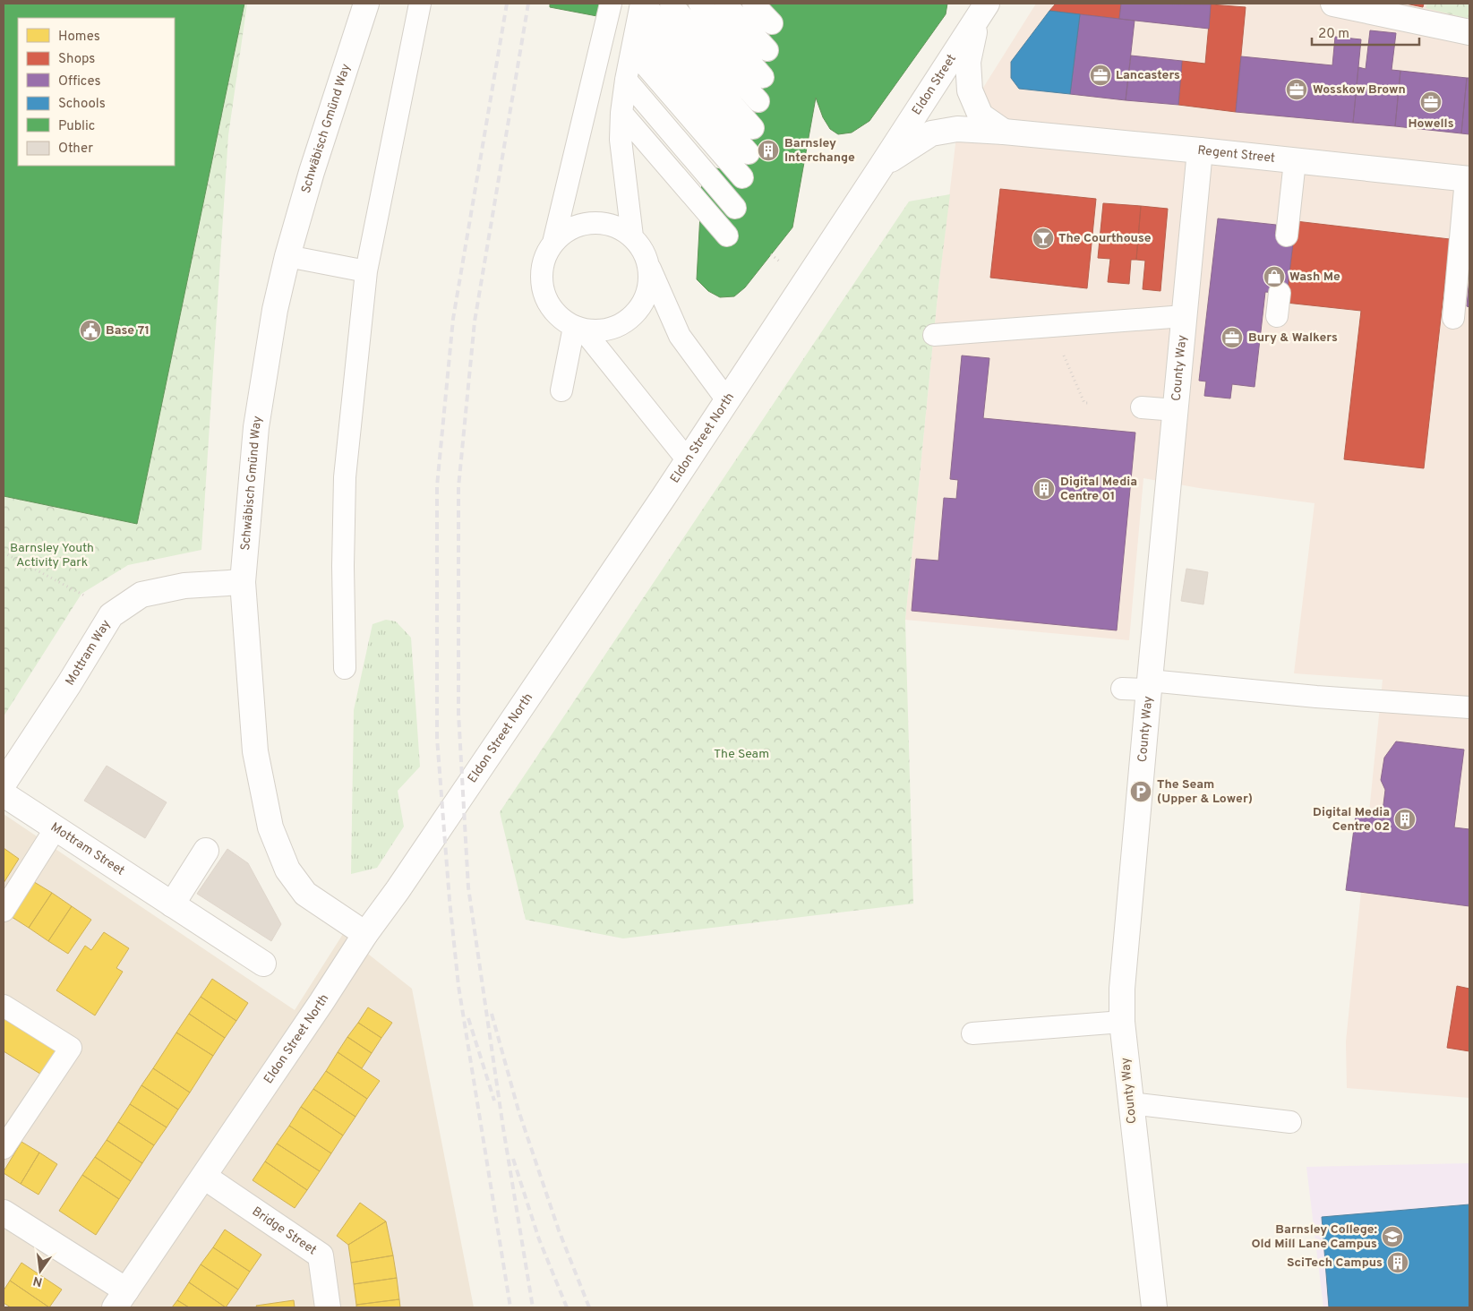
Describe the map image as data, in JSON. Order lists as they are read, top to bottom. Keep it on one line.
{"streets":{"street":["Eldon Street","Schwäbisch Gmünd Way","Regent Street","County Way","Eldon Street North","Mottram Way","Mottram Street","Bridge Street"]},"crossings":[["Eldon Street","Regent Street"],["Eldon Street","Eldon Street North"],["Schwäbisch Gmünd Way","Eldon Street North"],["Schwäbisch Gmünd Way","Mottram Way"],["Regent Street","County Way"],["Regent Street","Eldon Street North"],["Eldon Street North","Bridge Street"]],"parks":["Barnsley Youth Activity Park","The Seam"],"places":{"office":["Lancasters","Wosskow Brown","Howells","Bury & Walkers"],"building":["Barnsley Interchange","Digital Media Centre 01","Digital Media Centre 02","SciTech Campus"],"bar":["The Courthouse"],"shop":["Wash Me"],"public building":["Base 71"],"parking":["The Seam (Upper & Lower)"],"school or university":["Barnsley College: Old Mill Lane Campus"]},"legend":["Homes","Shops","Offices","Schools","Public","Other"],"scale_bar":"20 m","north":"bottom"}
